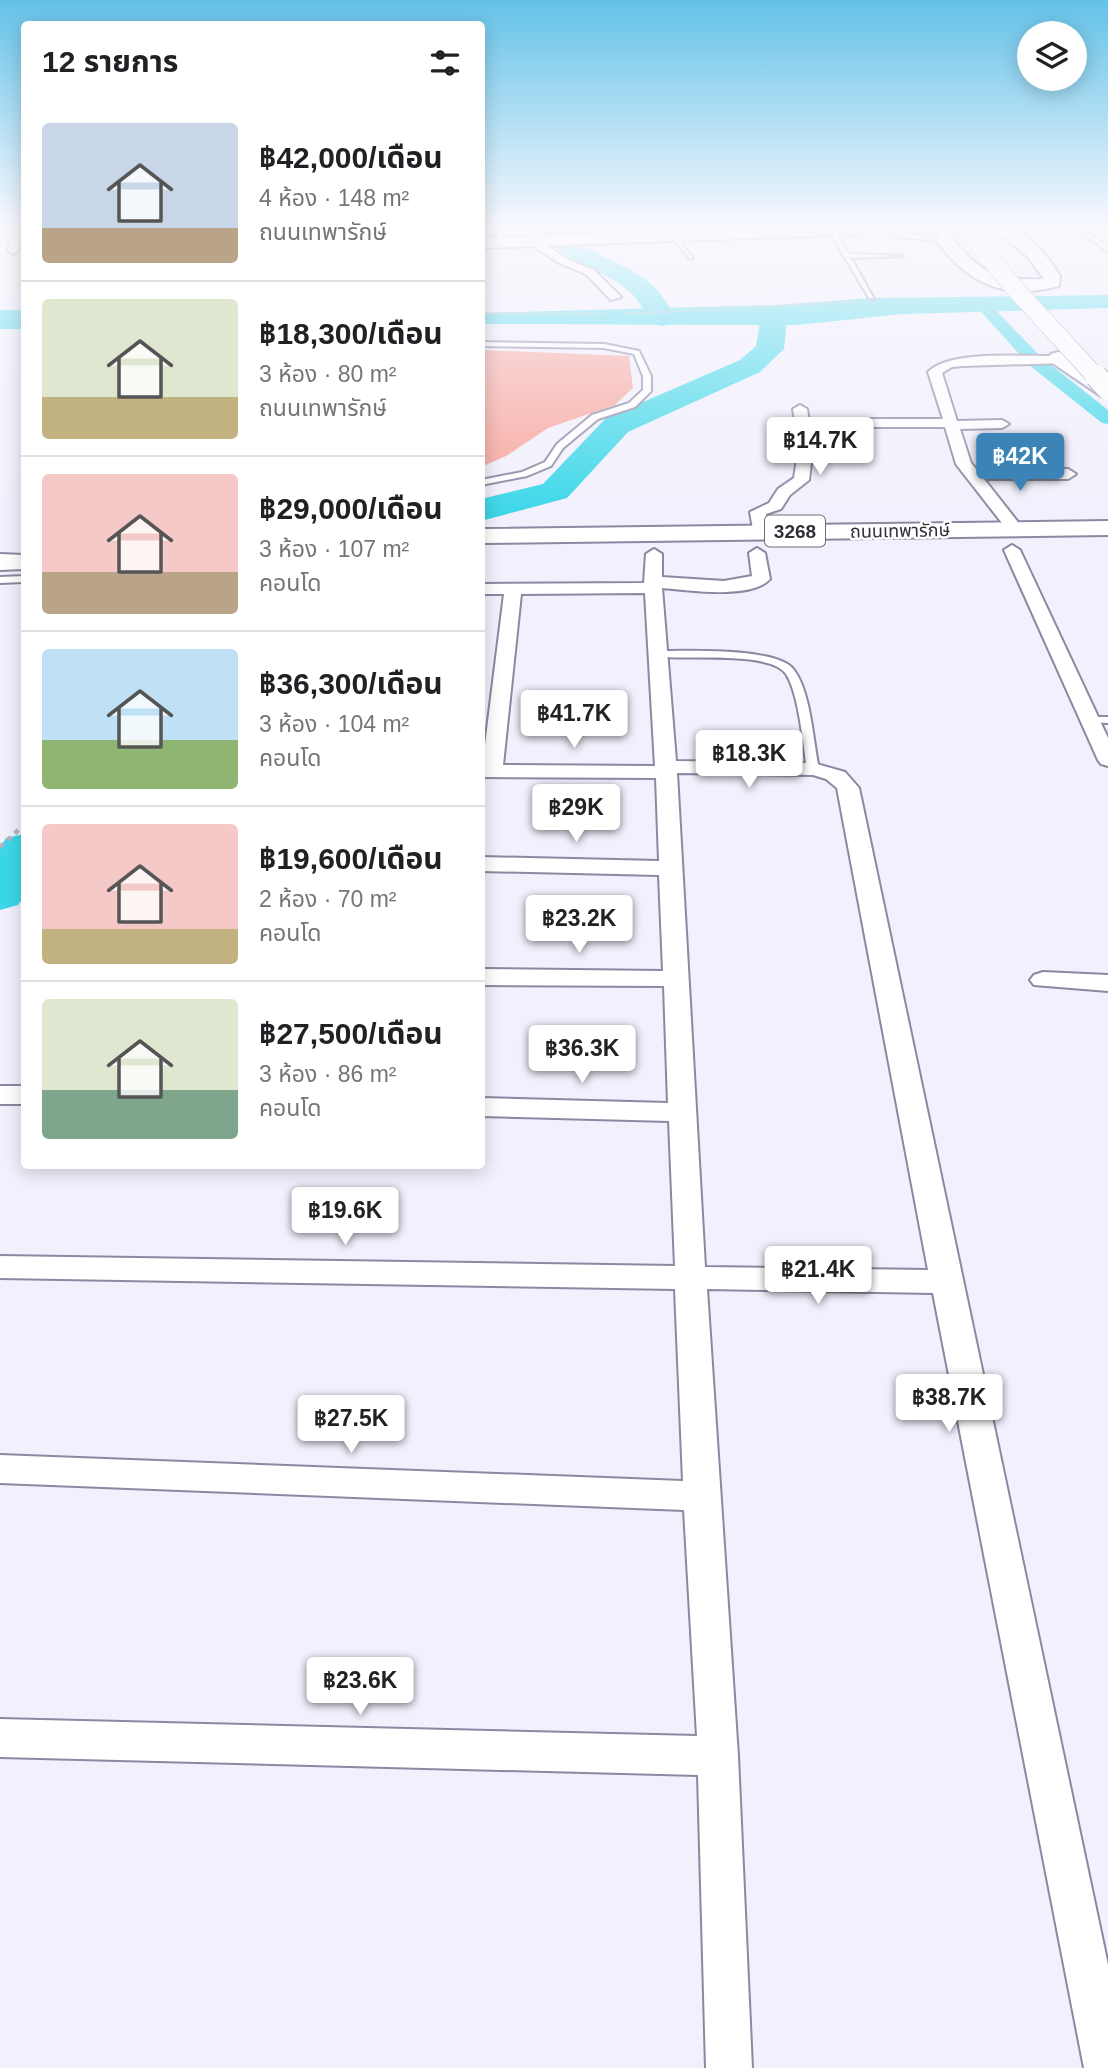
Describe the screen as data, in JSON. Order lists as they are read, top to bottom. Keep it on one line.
{"streets":{"main road":["3268","ถนนเทพารักษ์"]},"page":{"heading":"12 รายการ","list":[{"name":"฿42,000/เดือน","note":"4 ห้อง · 148 m² · ถนนเทพารักษ์"},{"name":"฿18,300/เดือน","note":"3 ห้อง · 80 m² · ถนนเทพารักษ์"},{"name":"฿29,000/เดือน","note":"3 ห้อง · 107 m² · คอนโด"},{"name":"฿36,300/เดือน","note":"3 ห้อง · 104 m² · คอนโด"},{"name":"฿19,600/เดือน","note":"2 ห้อง · 70 m² · คอนโด"},{"name":"฿27,500/เดือน","note":"3 ห้อง · 86 m² · คอนโด"}],"price":["฿14.7K","฿42K","฿41.7K","฿18.3K","฿29K","฿23.2K","฿36.3K","฿19.6K","฿21.4K","฿38.7K","฿27.5K","฿23.6K"]}}
